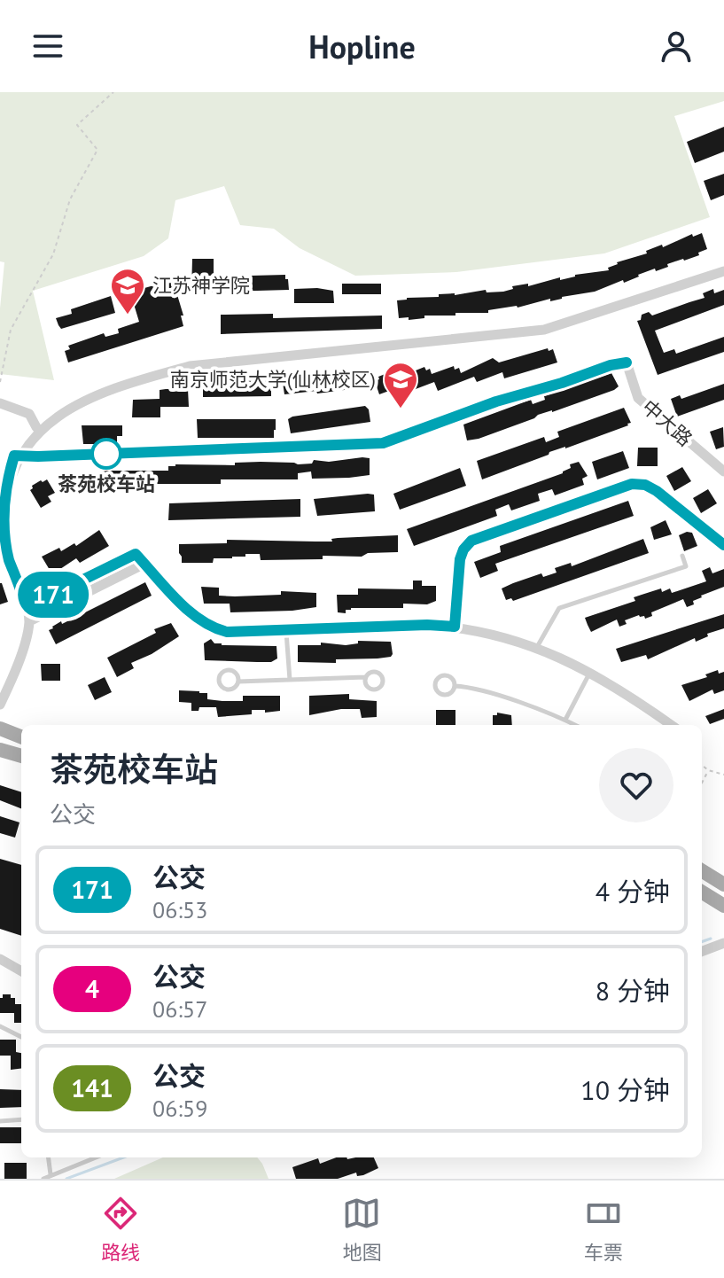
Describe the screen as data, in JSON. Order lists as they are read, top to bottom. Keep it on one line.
{"streets":{"street":["中大路"]},"places":{"school or university":["江苏神学院","南京师范大学(仙林校区)"],"other":["茶苑校车站"]},"lines":["bus line 171"],"page":{"header":"Hopline","on_map":"171","heading":["茶苑校车站","公交"],"list":[{"mark":"171","name":"公交","note":"06:53","value":"4 分钟"},{"mark":"4","name":"公交","note":"06:57","value":"8 分钟"},{"mark":"141","name":"公交","note":"06:59","value":"10 分钟"}],"tabs":["路线","地图","车票"]}}
